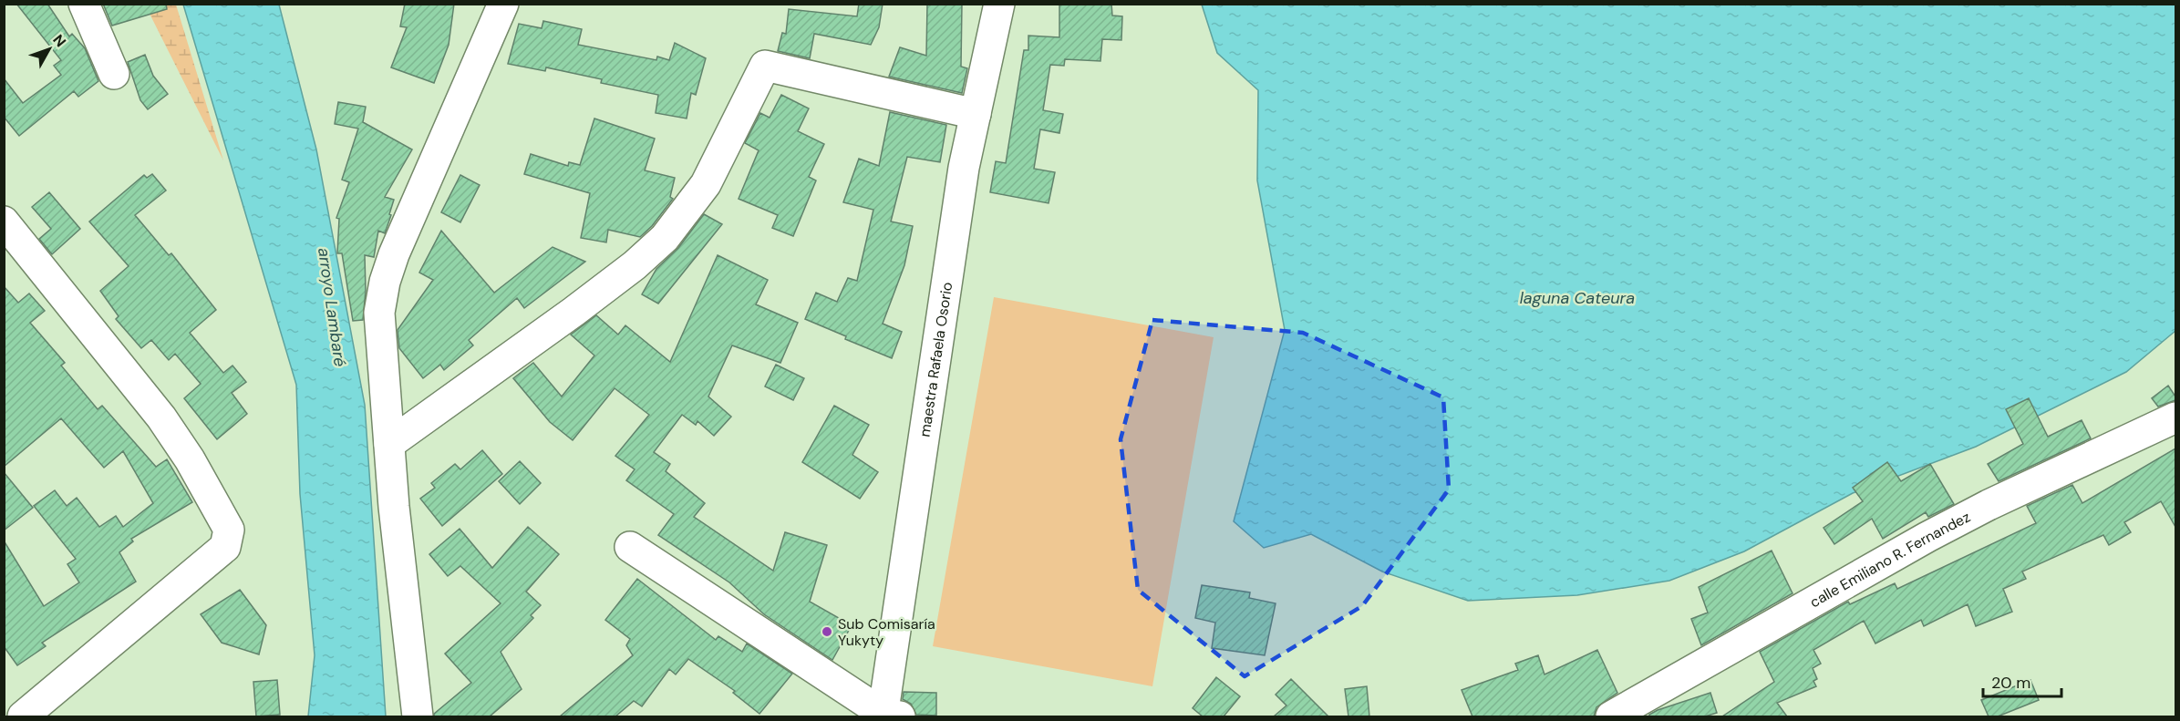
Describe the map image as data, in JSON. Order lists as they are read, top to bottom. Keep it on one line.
{"streets":{"street":["maestra Rafaela Osorio","calle Emiliano R. Fernandez"]},"water":["laguna Cateura","arroyo Lambaré"],"places":["Sub Comisaría Yukyty"],"scale_bar":"20 m","north":"top right"}
